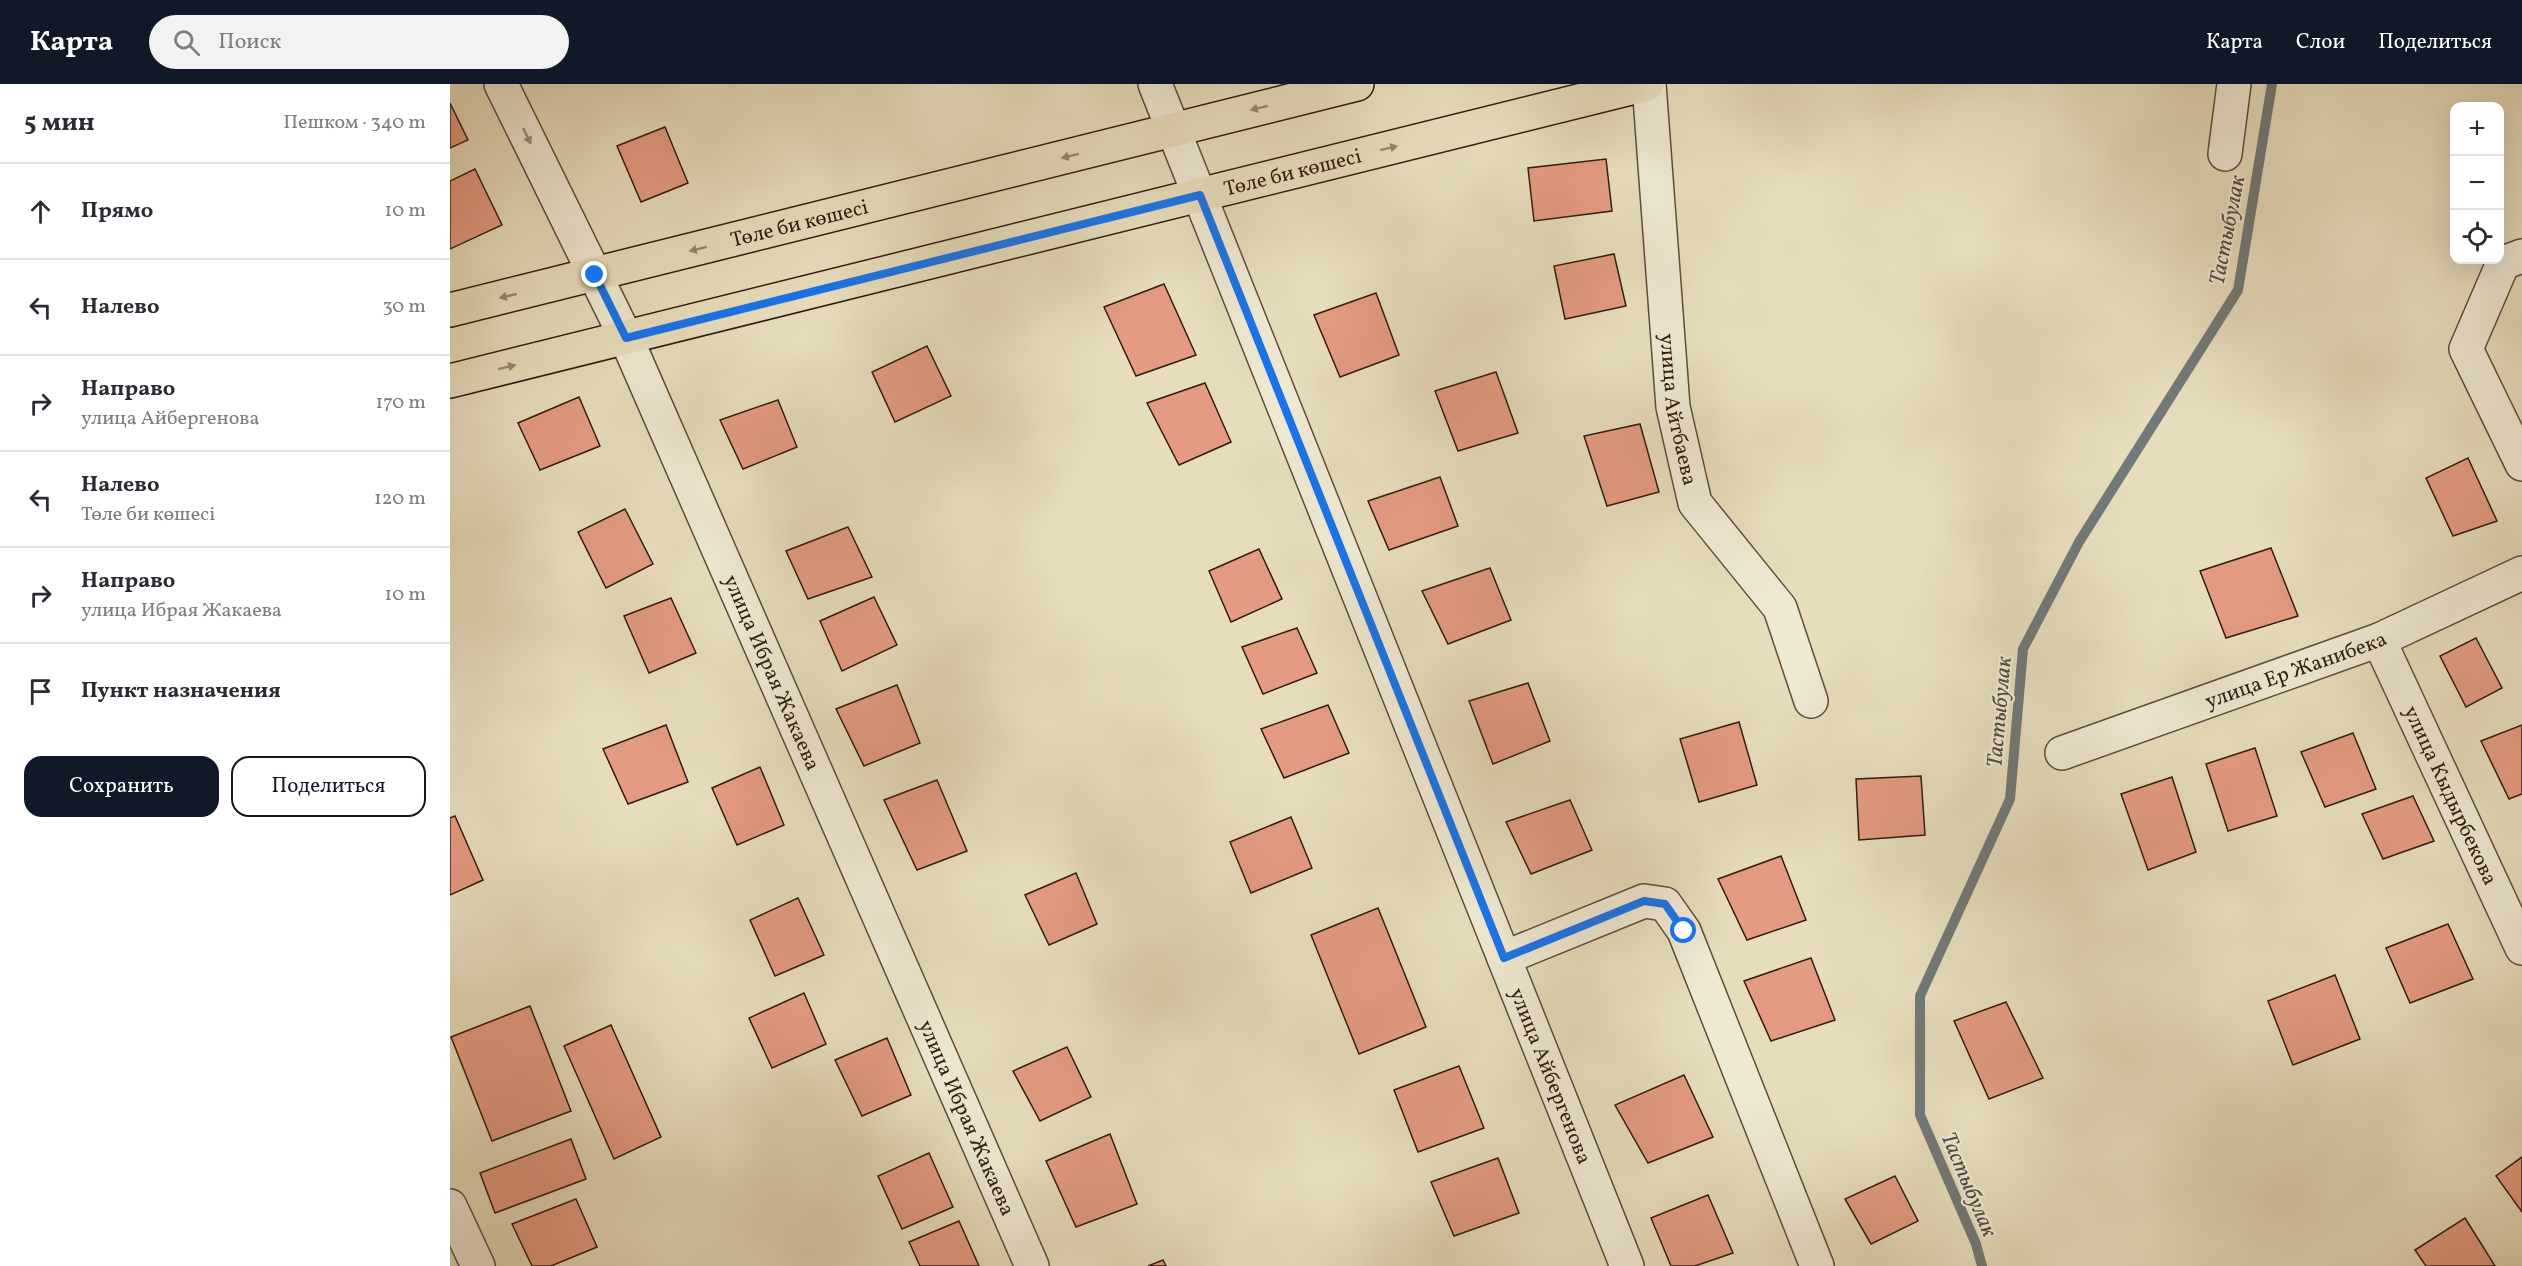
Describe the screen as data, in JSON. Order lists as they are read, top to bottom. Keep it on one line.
{"streets":{"main road":["Төле би көшесі"],"street":["улица Айтбаева","улица Ер Жанибека","улица Ибрая Жакаева","улица Кыдырбекова","улица Айбергенова"]},"crossings":[["Төле би көшесі","улица Айтбаева"],["Төле би көшесі","улица Ибрая Жакаева"],["Төле би көшесі","улица Айбергенова"],["улица Ер Жанибека","улица Кыдырбекова"]],"water":["Тастыбулак"],"page":{"header":"Карта","search":"Поиск","nav":["Карта","Слои","Поделиться"],"heading":["5 мин","Пешком · 340 m"],"map_buttons":["+","−"],"list":[["Прямо","10 m"],["Налево","30 m"],["Направо","улица Айбергенова","170 m"],["Налево","Төле би көшесі","120 m"],["Направо","улица Ибрая Жакаева","10 m"],"Пункт назначения"],"buttons":["Сохранить","Поделиться"]}}
